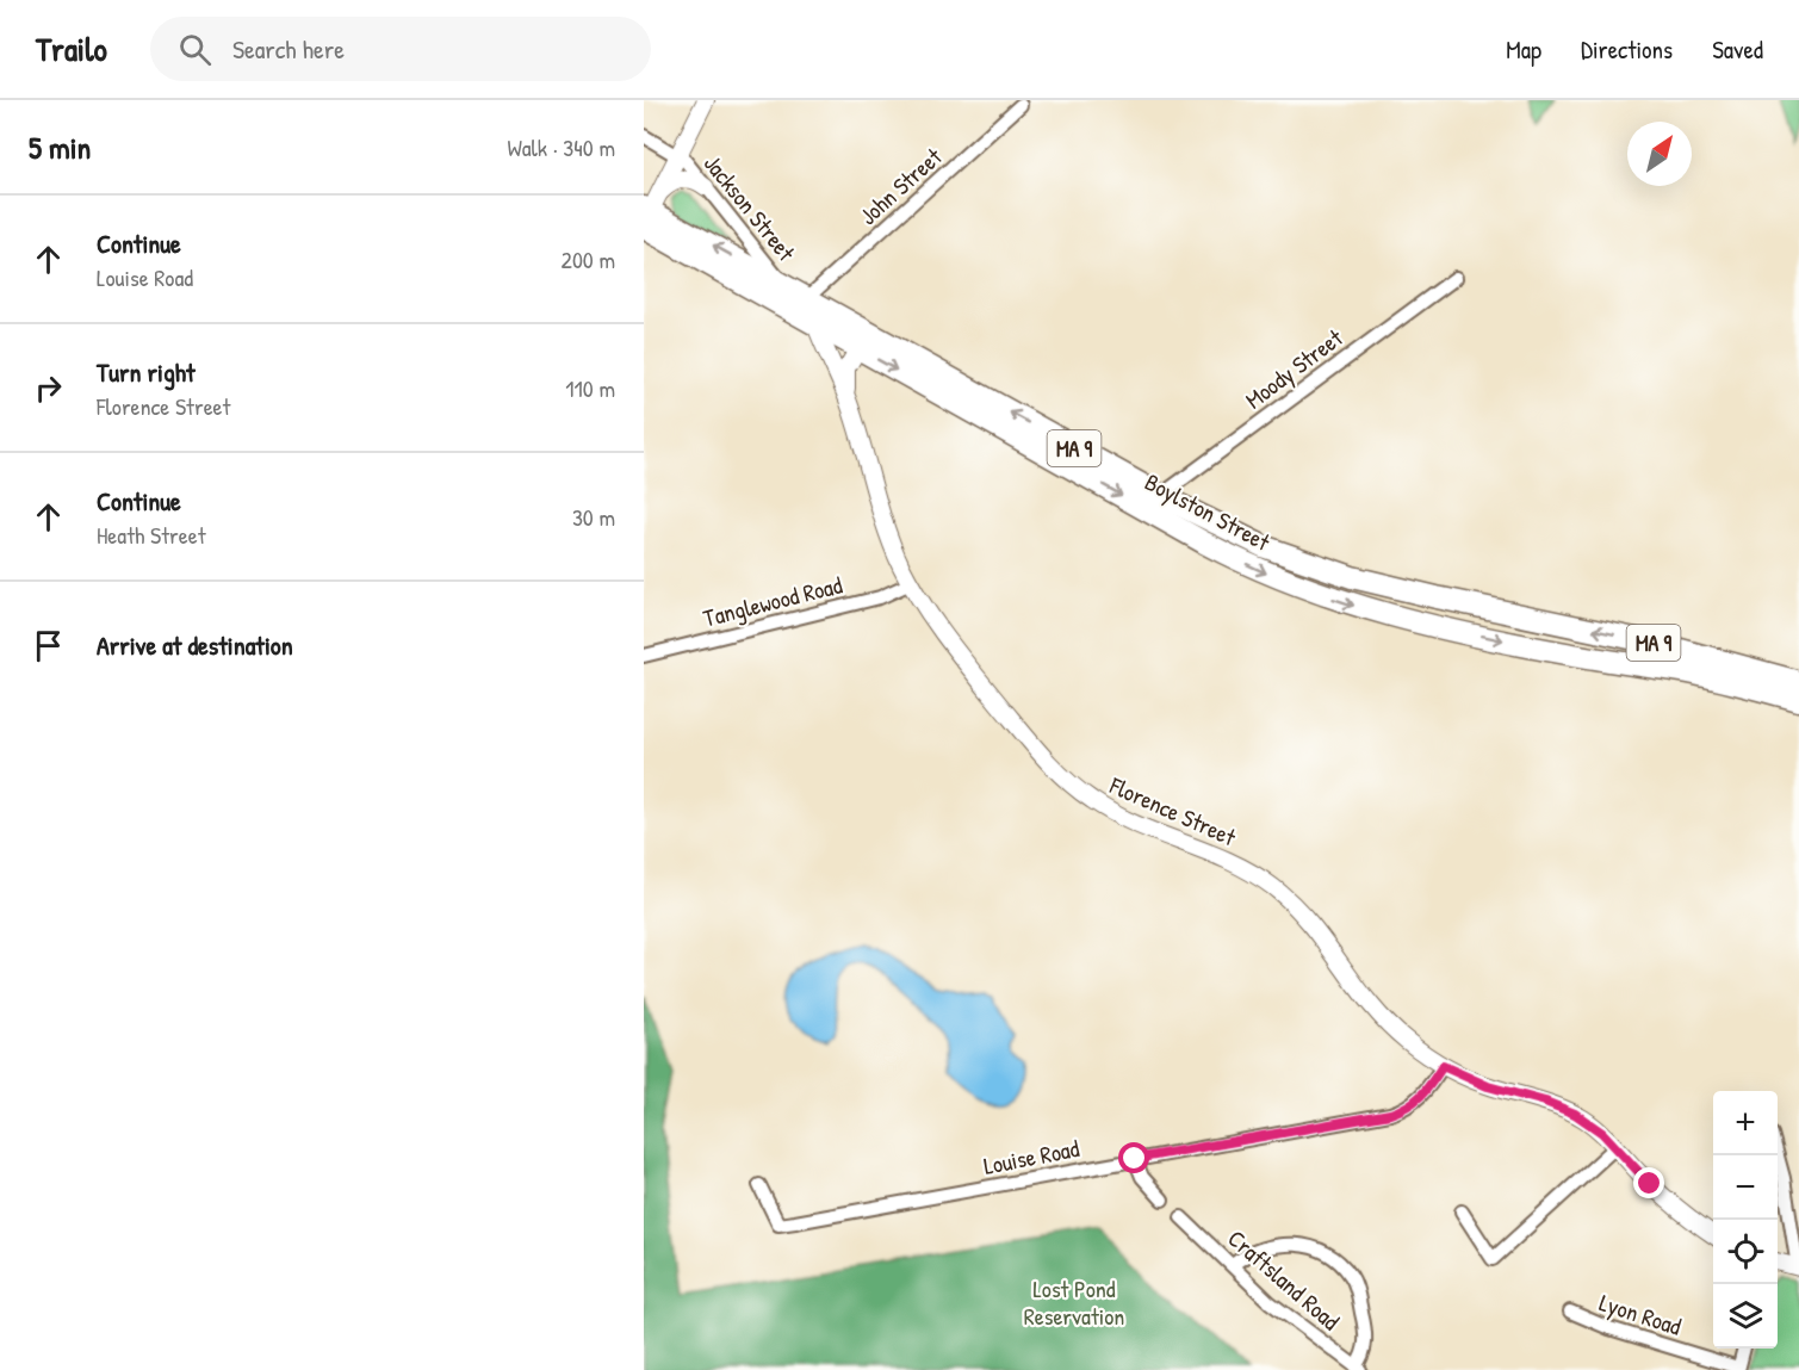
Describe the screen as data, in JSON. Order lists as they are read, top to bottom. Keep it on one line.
{"streets":{"highway":["MA 9","Boylston Street"],"street":["John Street","Jackson Street","Moody Street","Tanglewood Road","Florence Street","Louise Road","Craftsland Road","Lyon Road"]},"crossings":[["John Street","Boylston Street"],["Jackson Street","Boylston Street"],["Moody Street","Boylston Street"],["Boylston Street","Florence Street"],["Tanglewood Road","Florence Street"],["Florence Street","Louise Road"]],"parks":["Lost Pond Reservation"],"north":"top right","page":{"header":"Trailo","search":"Search here","nav":["Map","Directions","Saved"],"heading":["5 min","Walk · 340 m"],"list":[["Continue","Louise Road","200 m"],["Turn right","Florence Street","110 m"],["Continue","Heath Street","30 m"],"Arrive at destination"],"map_buttons":["+","−"]}}
